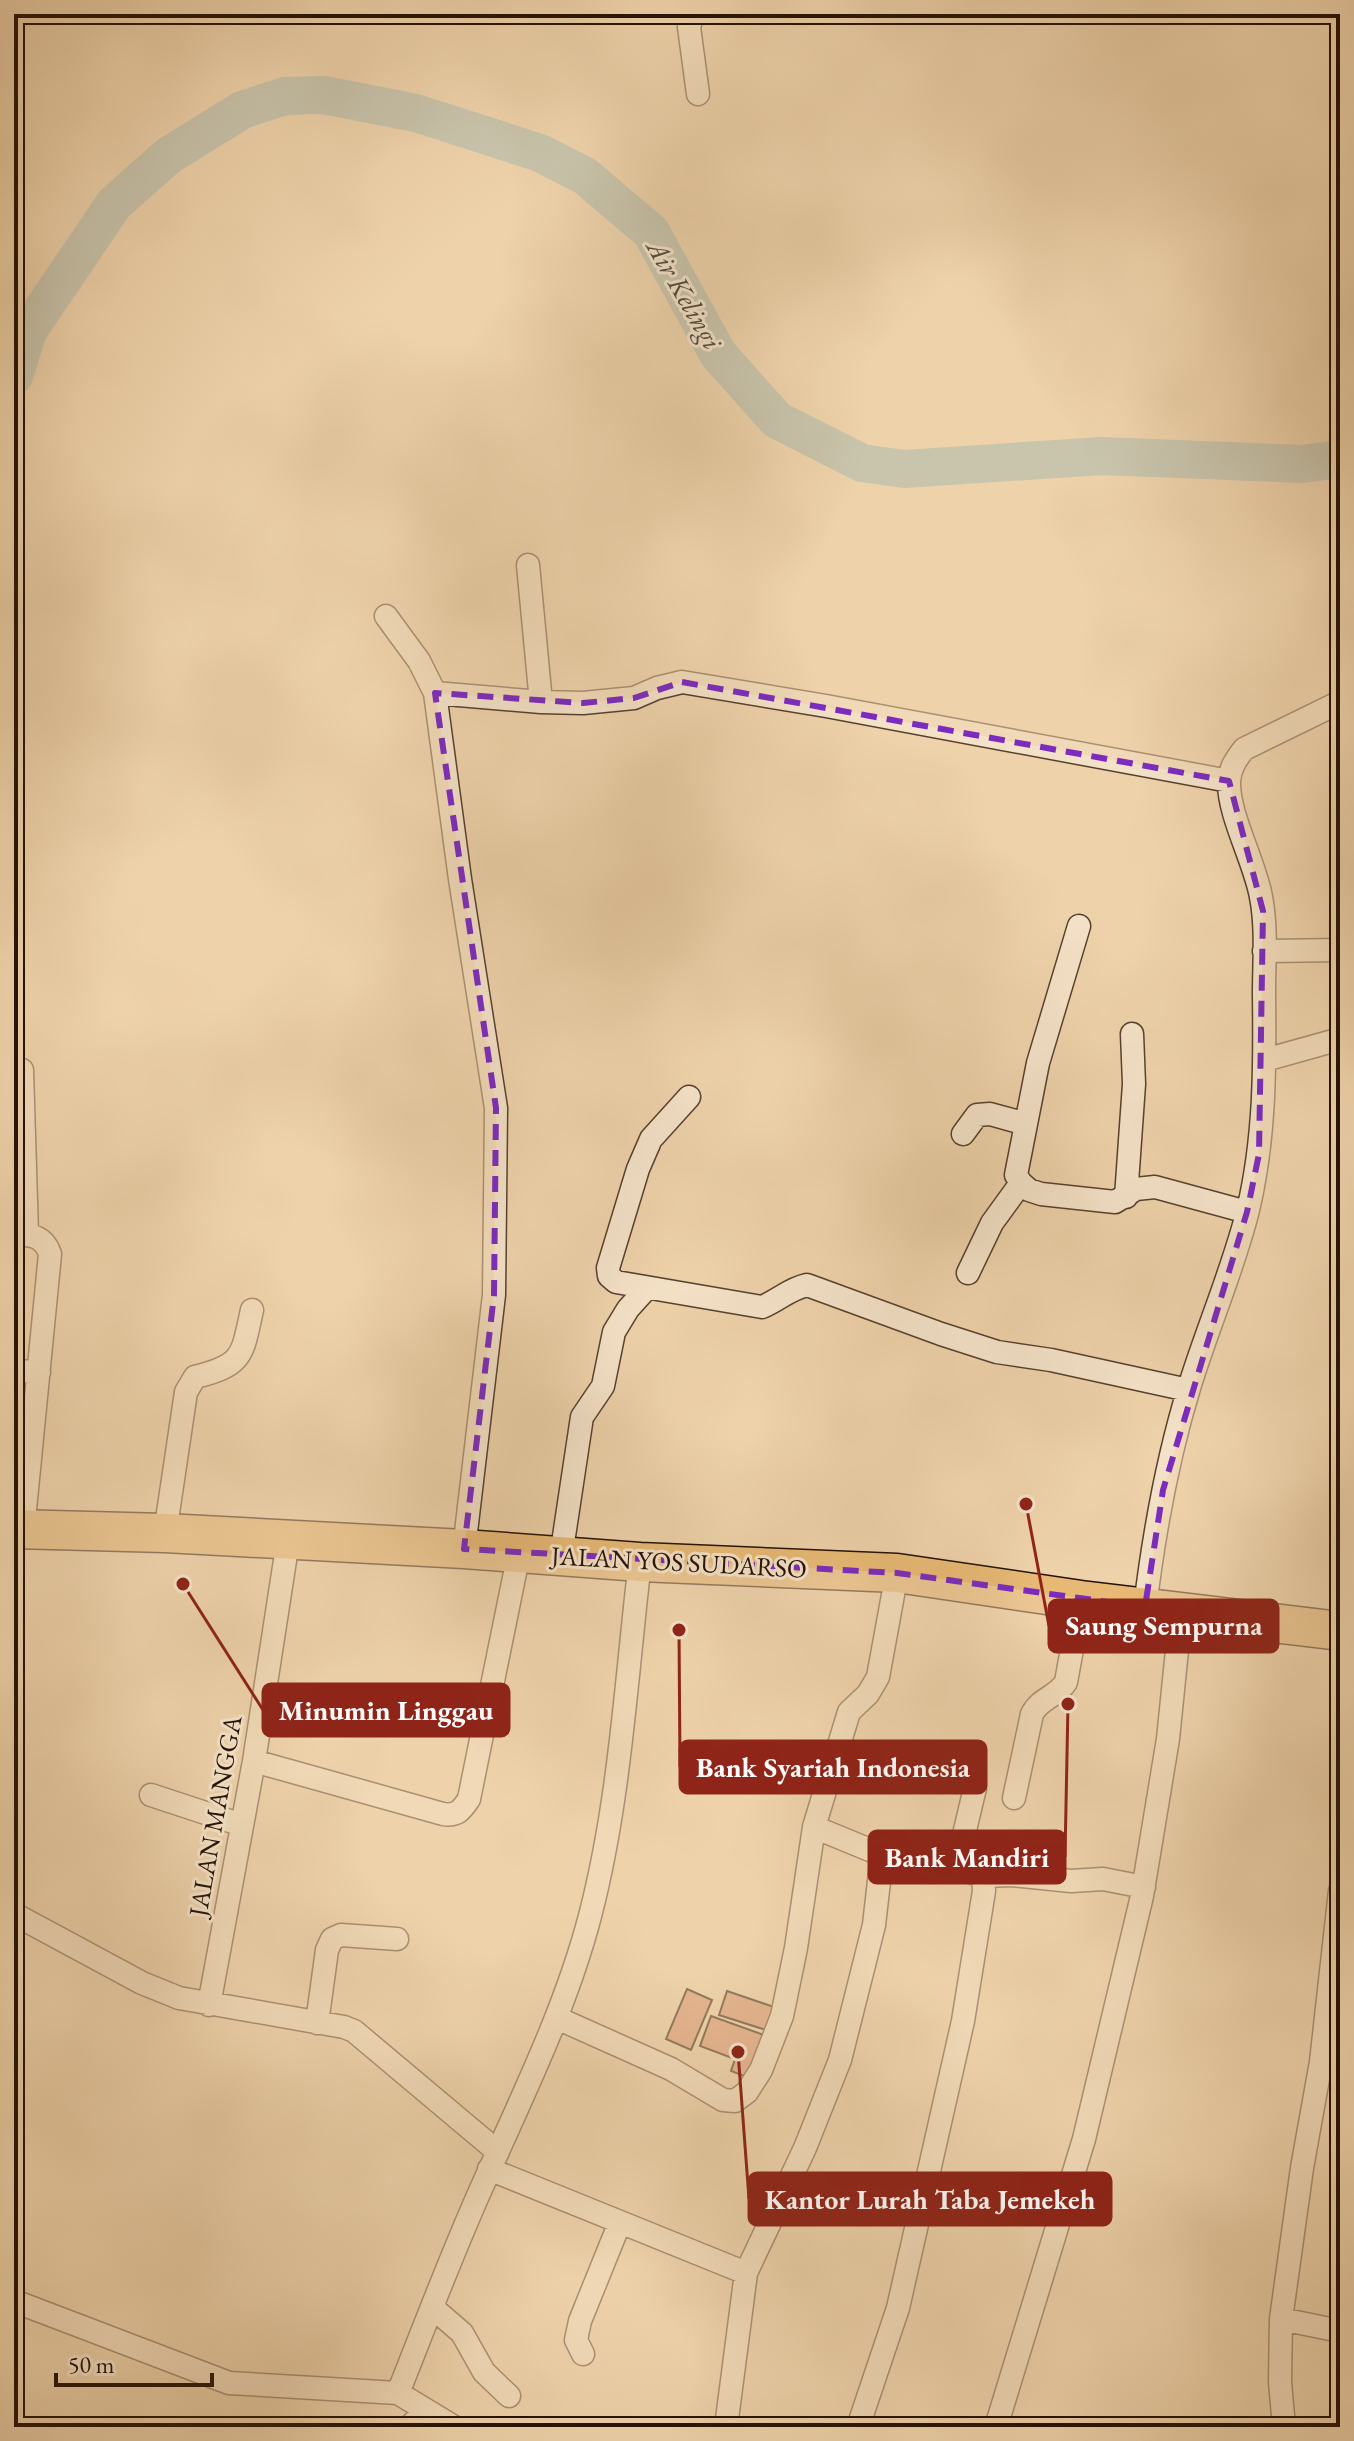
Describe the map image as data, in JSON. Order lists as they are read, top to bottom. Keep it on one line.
{"streets":{"highway":["JALAN YOS SUDARSO"],"street":["JALAN MANGGA"]},"crossings":[["JALAN YOS SUDARSO","JALAN MANGGA"]],"water":["Air Kelingi"],"places":["Saung Sempurna","Minumin Linggau","Bank Syariah Indonesia","Bank Mandiri","Kantor Lurah Taba Jemekeh"],"scale_bar":"50 m"}
